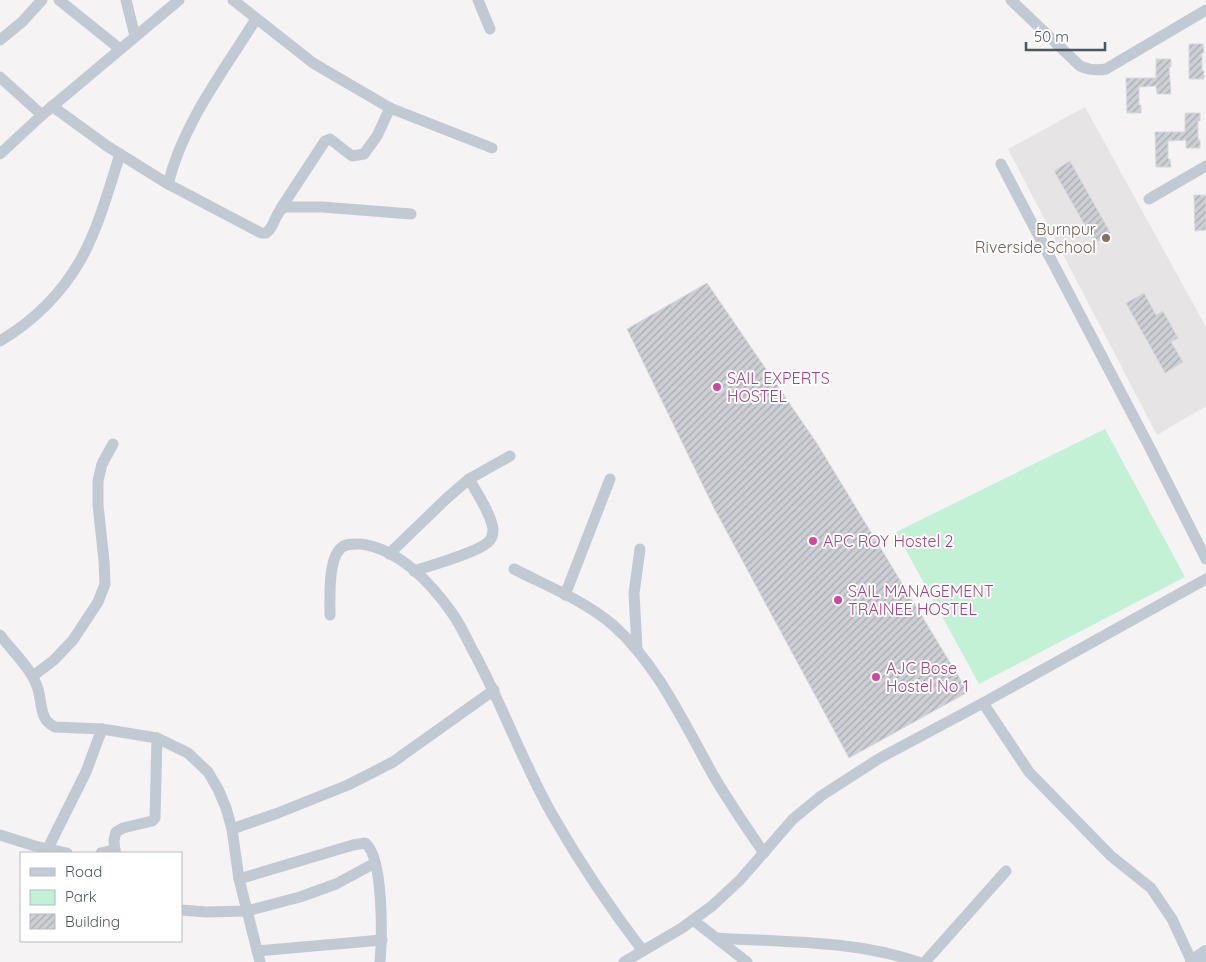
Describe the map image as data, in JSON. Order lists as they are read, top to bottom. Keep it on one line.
{"places":["Burnpur Riverside School","SAIL EXPERTS HOSTEL","APC ROY Hostel 2","SAIL MANAGEMENT TRAINEE HOSTEL","AJC Bose Hostel No 1"],"legend":["Road","Park","Building"],"scale_bar":"50 m"}
